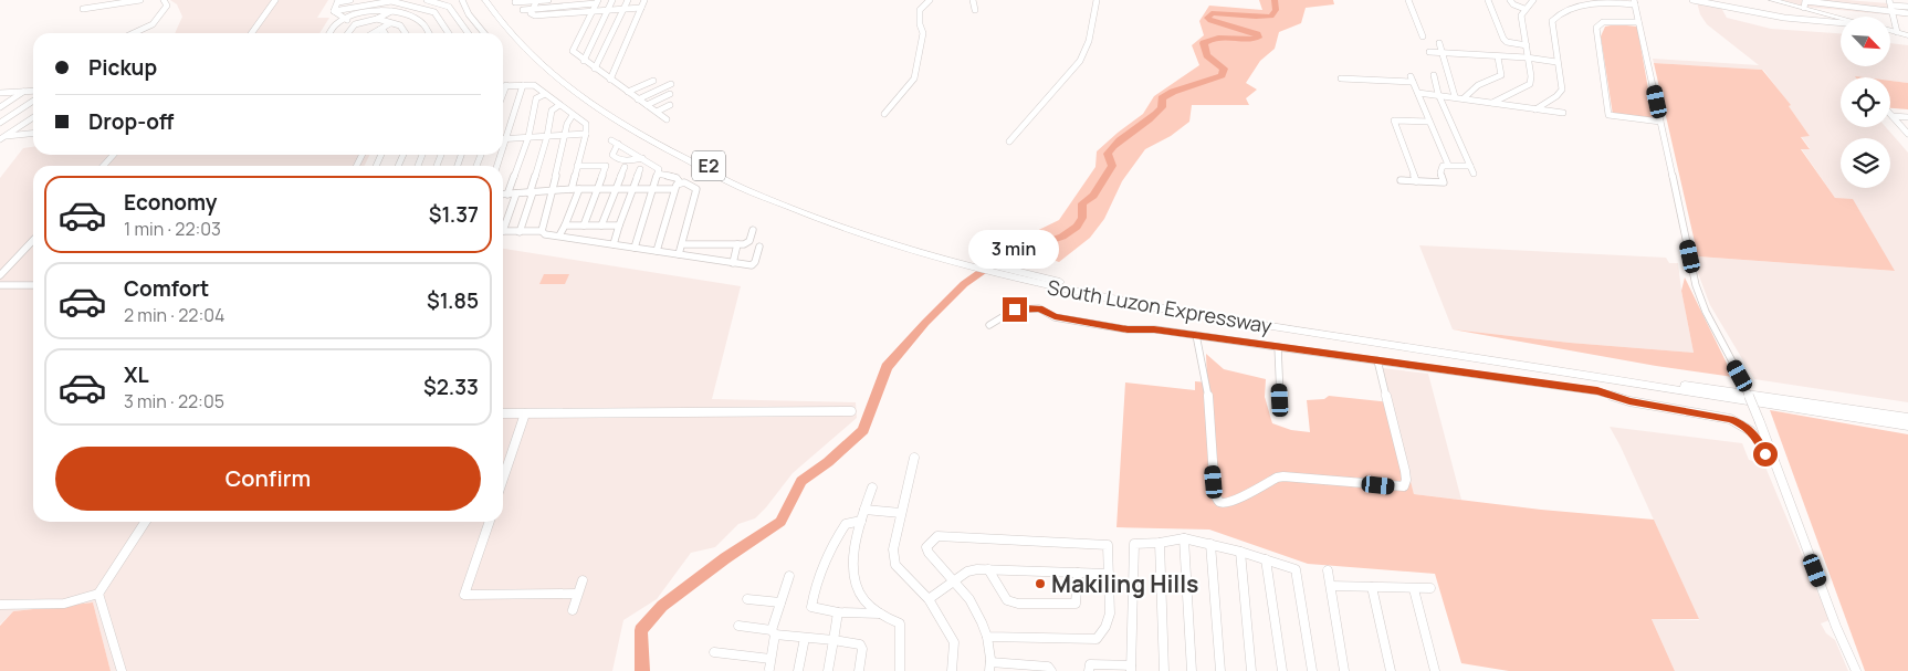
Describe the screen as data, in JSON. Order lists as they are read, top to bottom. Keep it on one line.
{"streets":{"highway":["E2","South Luzon Expressway"]},"places":["Makiling Hills"],"north":"bottom right","page":{"banner":["Pickup","Drop-off"],"list":[{"name":"Economy","note":"1 min · 22:03","value":"$1.37"},{"name":"Comfort","note":"2 min · 22:04","value":"$1.85"},{"name":"XL","note":"3 min · 22:05","value":"$2.33"}],"bubble":"3 min","buttons":"Confirm"}}
